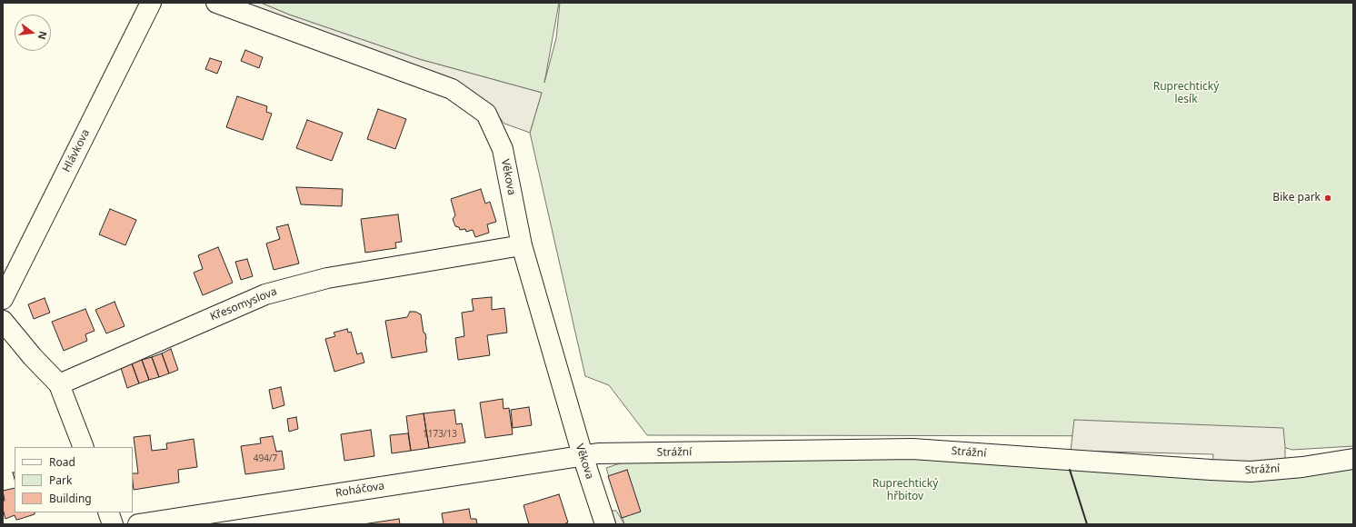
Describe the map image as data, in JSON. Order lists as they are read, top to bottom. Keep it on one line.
{"streets":{"street":["Hlávkova","Věkova","Křesomyslova","Strážní","Roháčova"]},"crossings":[["Věkova","Křesomyslova"],["Věkova","Strážní"],["Věkova","Roháčova"],["Strážní","Roháčova"]],"parks":["Ruprechtický lesík","Ruprechtický hřbitov"],"places":["Bike park"],"house_numbers":["1173/13","494/7"],"legend":["Road","Park","Building"],"north":"right"}
